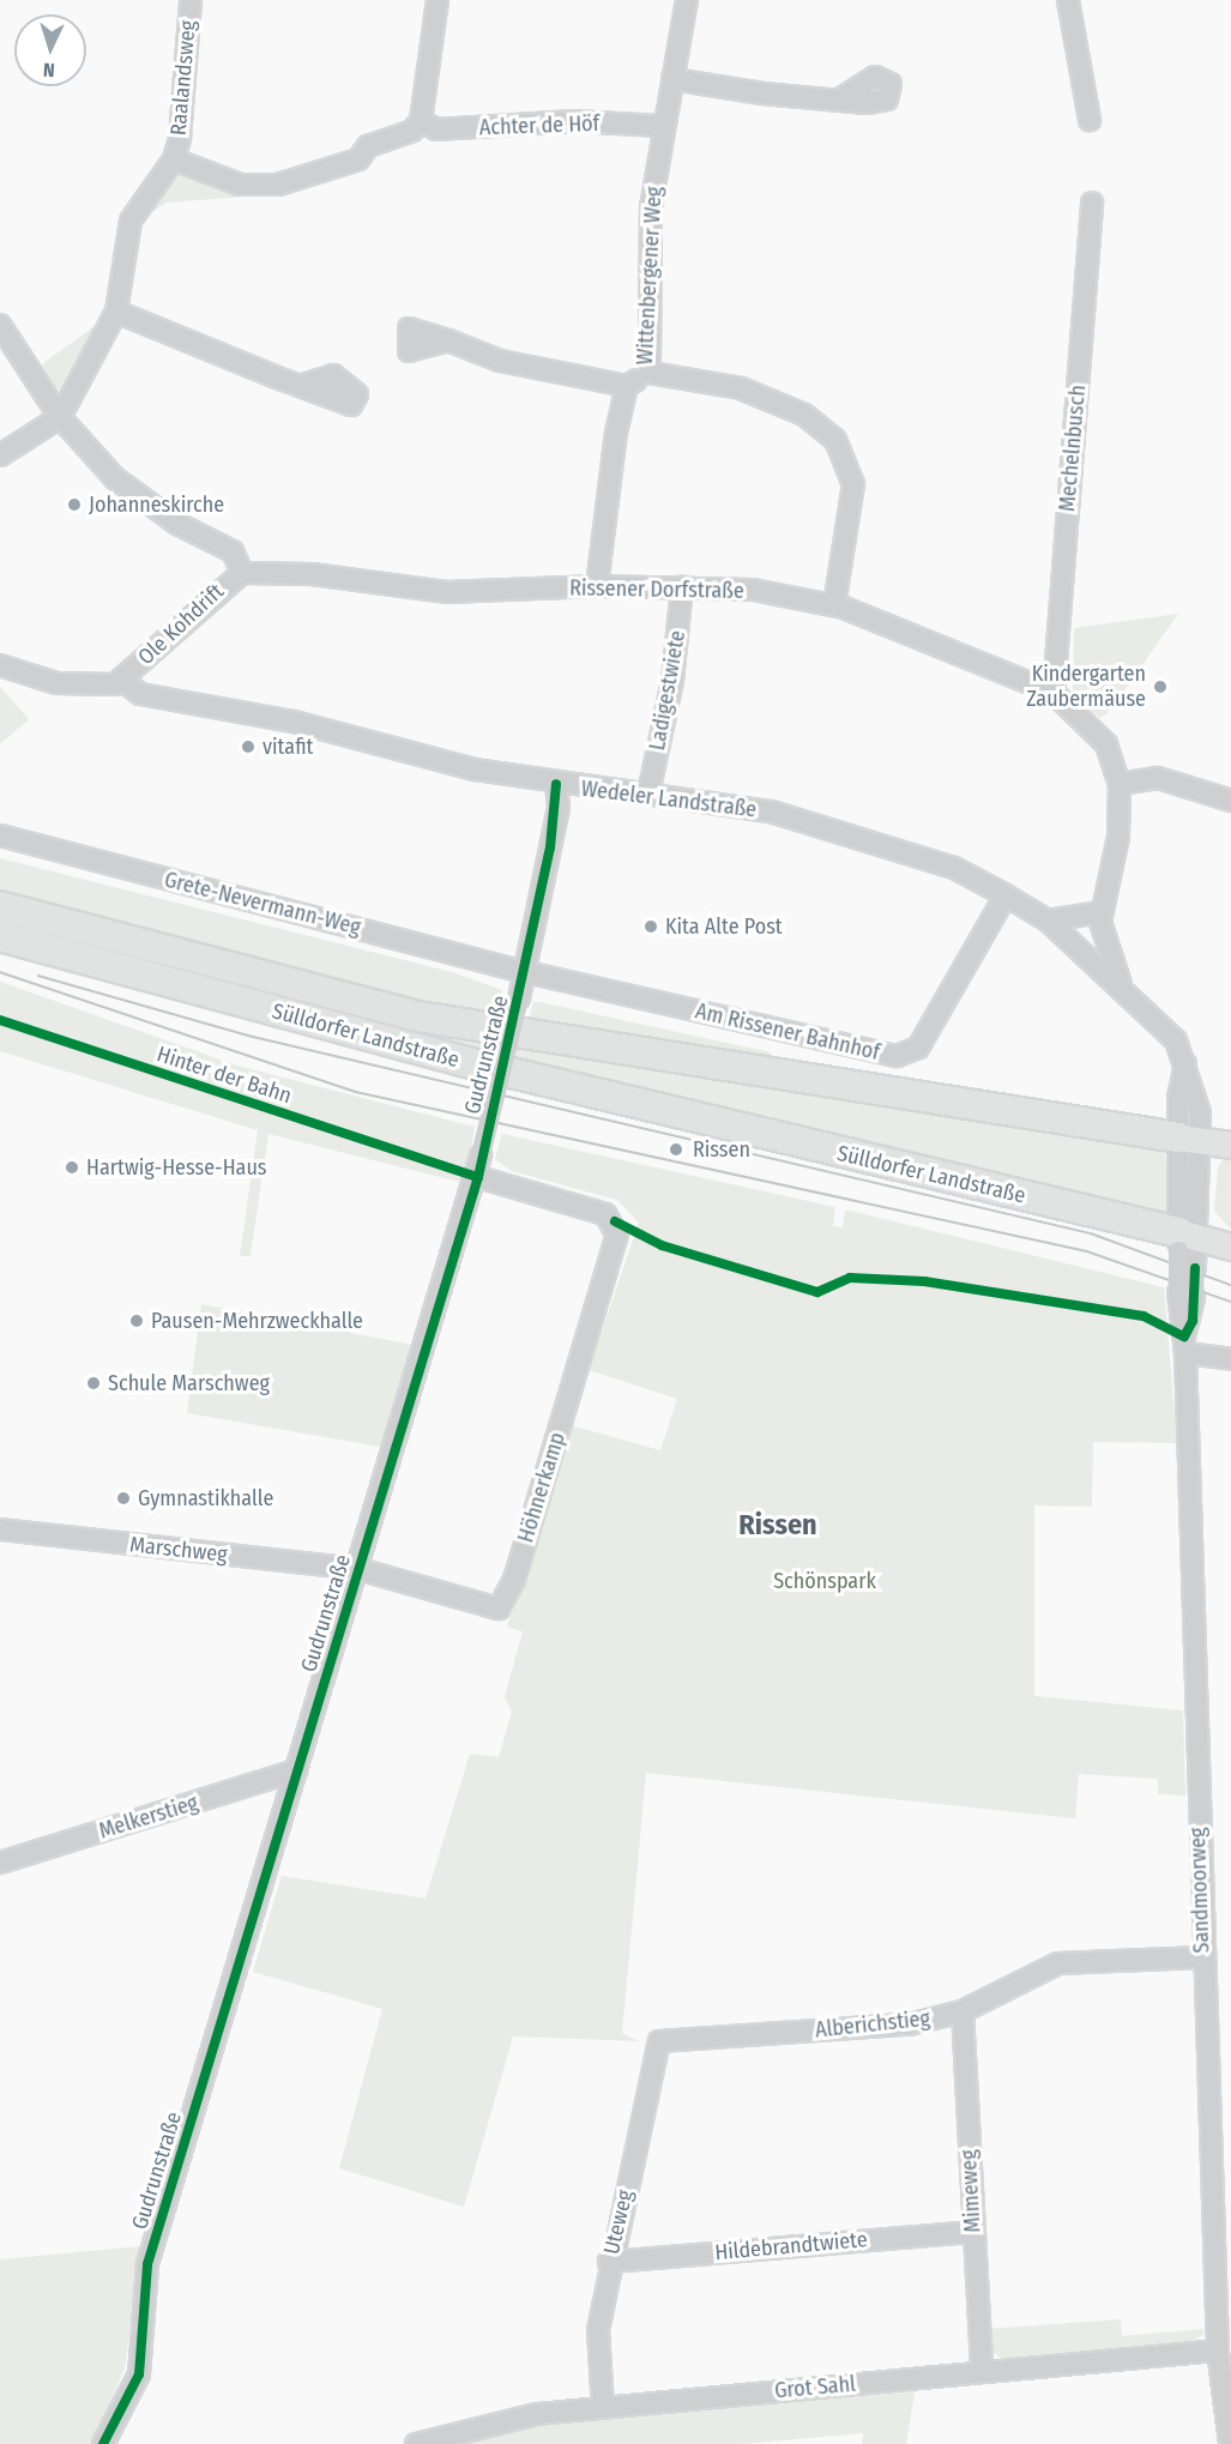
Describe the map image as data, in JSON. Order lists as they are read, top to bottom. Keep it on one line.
{"streets":{"highway":["Sülldorfer Landstraße"],"street":["Raalandsweg","Achter de Höf","Wittenbergener Weg","Mechelnbusch","Rissener Dorfstraße","Ole Kohdrift","Ladigestwiete","Wedeler Landstraße","Grete-Nevermann-Weg","Am Rissener Bahnhof","Gudrunstraße","Höhnerkamp","Marschweg","Melkerstieg","Sandmoorweg","Alberichstieg","Mimeweg","Uteweg","Hildebrandtwiete","Grot Sahl"],"cycle path":["Hinter der Bahn"]},"crossings":[["Achter de Höf","Wittenbergener Weg"],["Wittenbergener Weg","Rissener Dorfstraße"],["Mechelnbusch","Rissener Dorfstraße"],["Rissener Dorfstraße","Ole Kohdrift"],["Rissener Dorfstraße","Ladigestwiete"],["Rissener Dorfstraße","Wedeler Landstraße"],["Ole Kohdrift","Wedeler Landstraße"],["Ladigestwiete","Wedeler Landstraße"],["Wedeler Landstraße","Am Rissener Bahnhof"],["Wedeler Landstraße","Sülldorfer Landstraße"],["Wedeler Landstraße","Gudrunstraße"],["Wedeler Landstraße","Sandmoorweg"],["Grete-Nevermann-Weg","Am Rissener Bahnhof"],["Grete-Nevermann-Weg","Gudrunstraße"],["Am Rissener Bahnhof","Gudrunstraße"],["Sülldorfer Landstraße","Sandmoorweg"],["Gudrunstraße","Höhnerkamp"],["Gudrunstraße","Marschweg"],["Gudrunstraße","Melkerstieg"],["Höhnerkamp","Marschweg"],["Sandmoorweg","Alberichstieg"],["Sandmoorweg","Grot Sahl"],["Alberichstieg","Mimeweg"],["Alberichstieg","Uteweg"],["Mimeweg","Hildebrandtwiete"],["Mimeweg","Grot Sahl"],["Uteweg","Hildebrandtwiete"],["Uteweg","Grot Sahl"]],"districts":["Rissen"],"parks":["Schönspark"],"places":["Johanneskirche","Kindergarten Zaubermäuse","vitafit","Kita Alte Post","Rissen","Hartwig-Hesse-Haus","Pausen-Mehrzweckhalle","Schule Marschweg","Gymnastikhalle"],"north":"bottom"}
